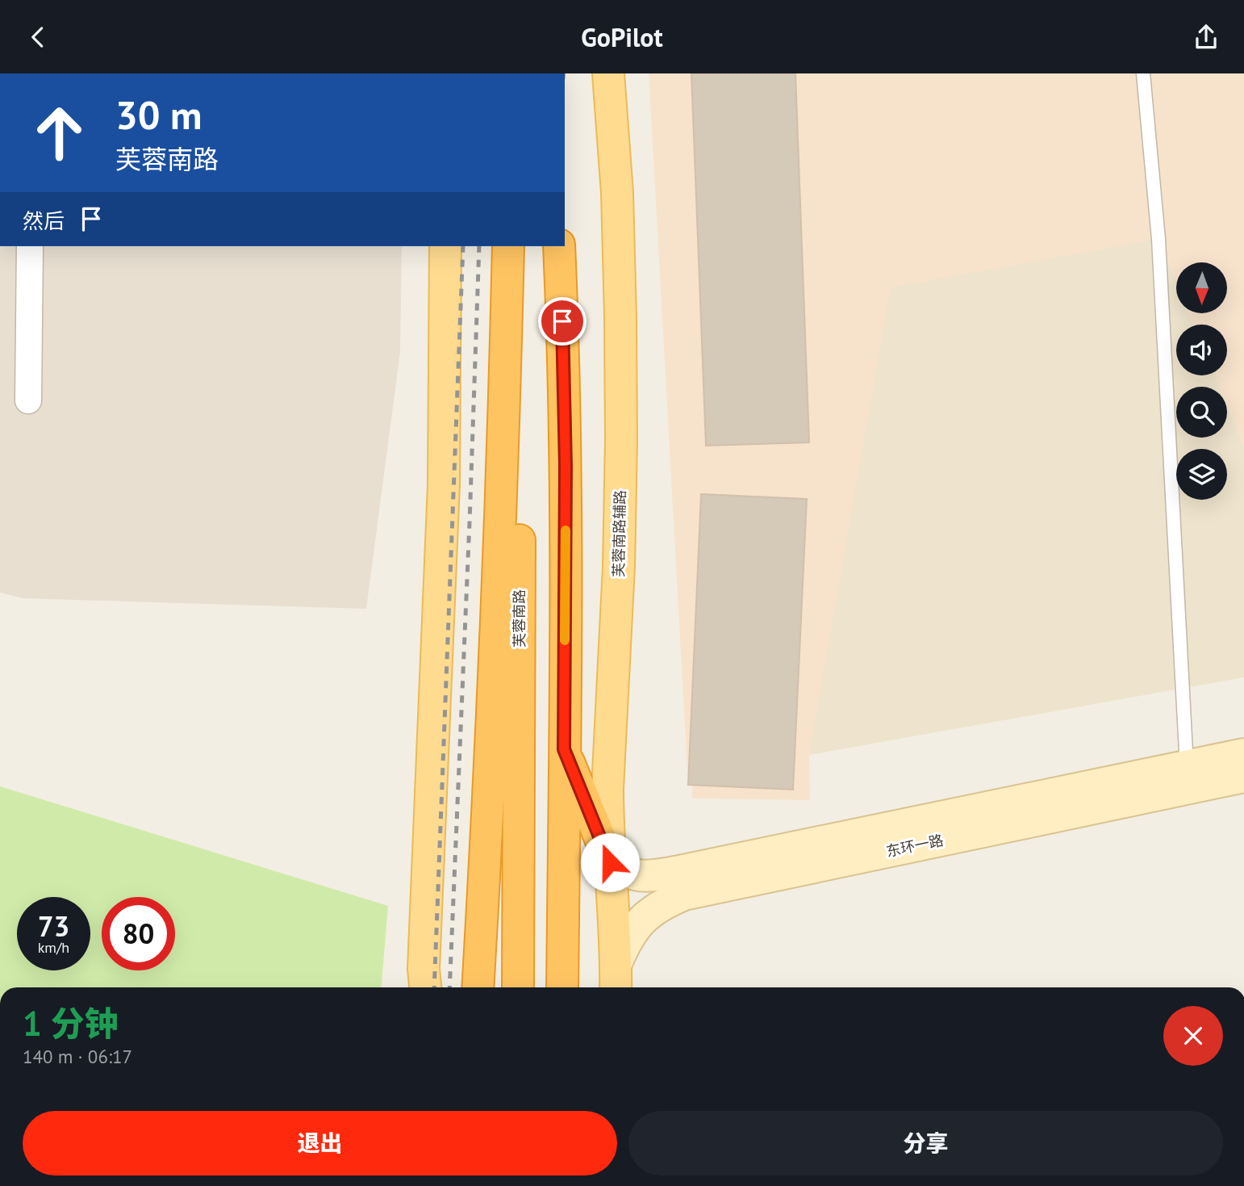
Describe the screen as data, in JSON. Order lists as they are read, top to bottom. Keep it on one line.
{"streets":{"highway":["芙蓉南路"],"main road":["芙蓉南路辅路"],"street":["东环一路"]},"crossings":[["芙蓉南路辅路","东环一路"]],"north":"bottom","page":{"header":"GoPilot","turn":["30 m","芙蓉南路"],"then":"然后","speed":"73 km/h","limit":"80","heading":["1 分钟","140 m · 06:17"],"buttons":["退出","分享"]}}
